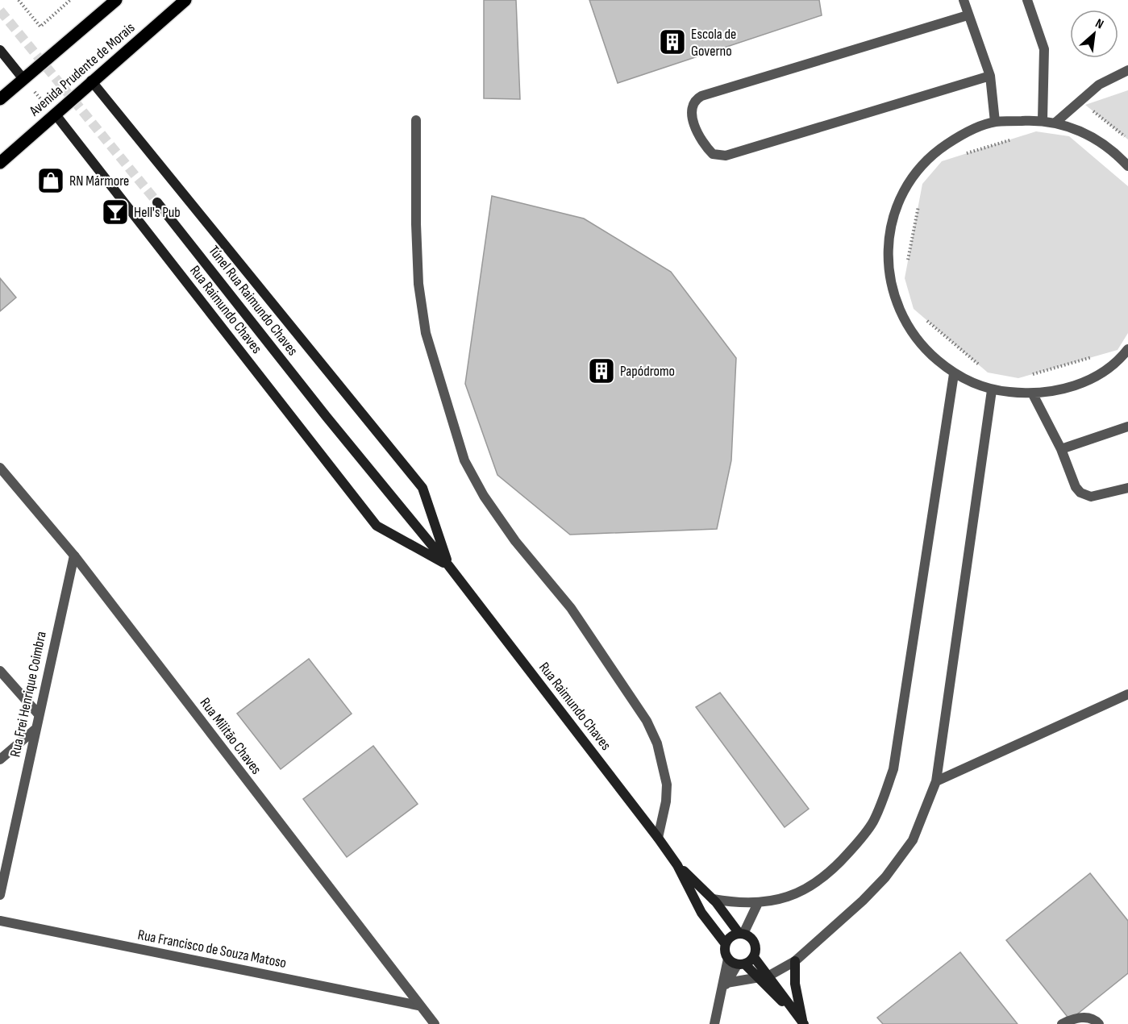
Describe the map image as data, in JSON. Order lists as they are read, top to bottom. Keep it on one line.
{"streets":{"main road":["Avenida Prudente de Morais","Túnel Rua Raimundo Chaves","Rua Raimundo Chaves"],"street":["Rua Frei Henrique Coimbra","Rua Militão Chaves","Rua Francisco de Souza Matoso"]},"crossings":[["Avenida Prudente de Morais","Rua Raimundo Chaves"],["Túnel Rua Raimundo Chaves","Rua Raimundo Chaves"],["Rua Frei Henrique Coimbra","Rua Militão Chaves"],["Rua Militão Chaves","Rua Francisco de Souza Matoso"]],"places":{"building":["Escola de Governo","Papódromo"],"shop":["RN Mármore"],"bar":["Hell's Pub"]},"north":"top right"}
